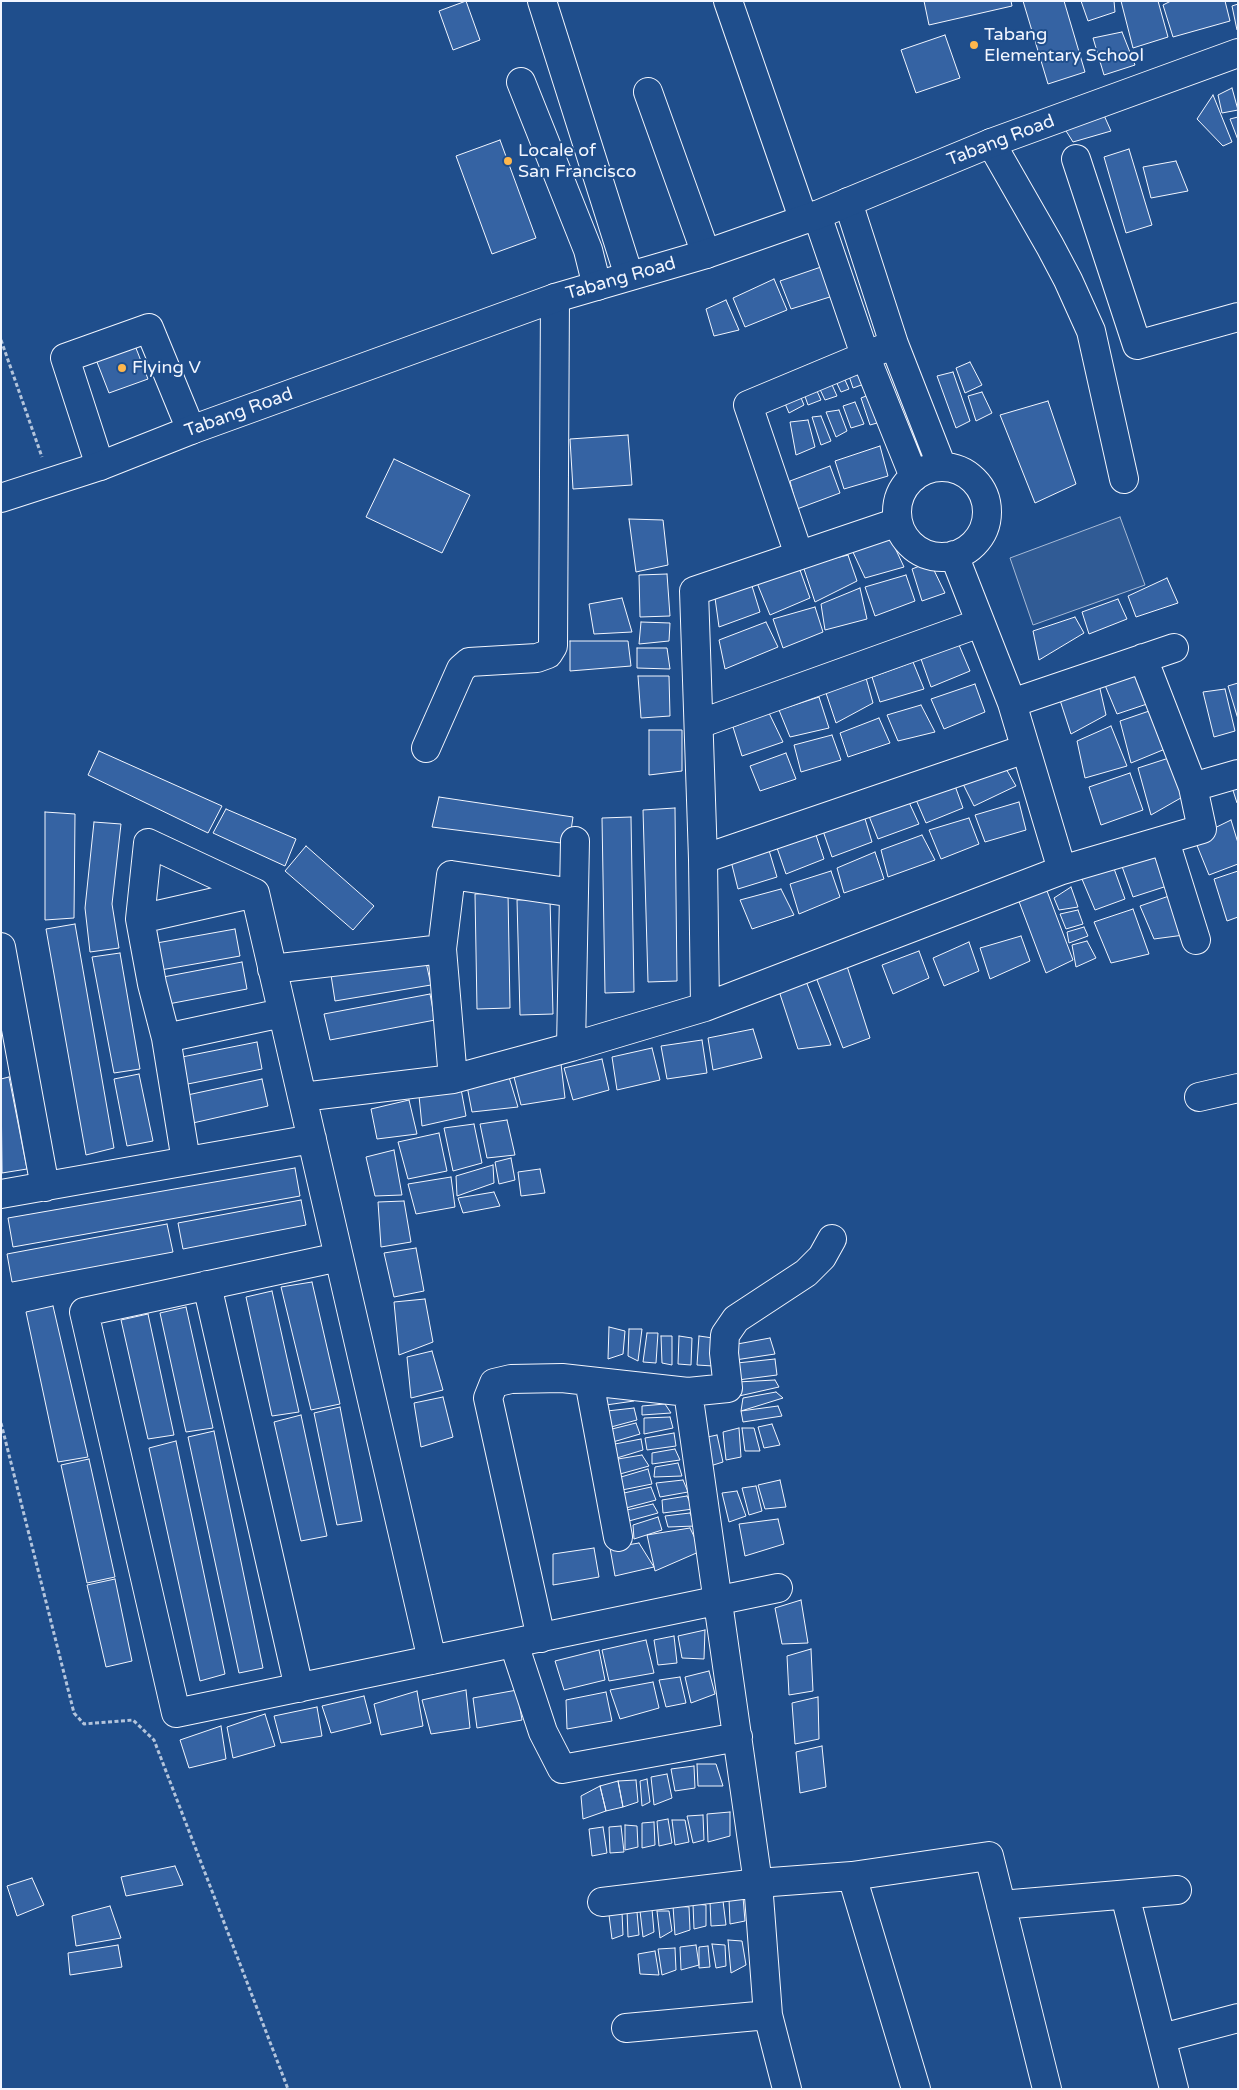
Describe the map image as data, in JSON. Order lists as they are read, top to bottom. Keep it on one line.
{"streets":{"street":["Tabang Road"]},"places":["Tabang Elementary School","Locale of San Francisco","Flying V"]}
